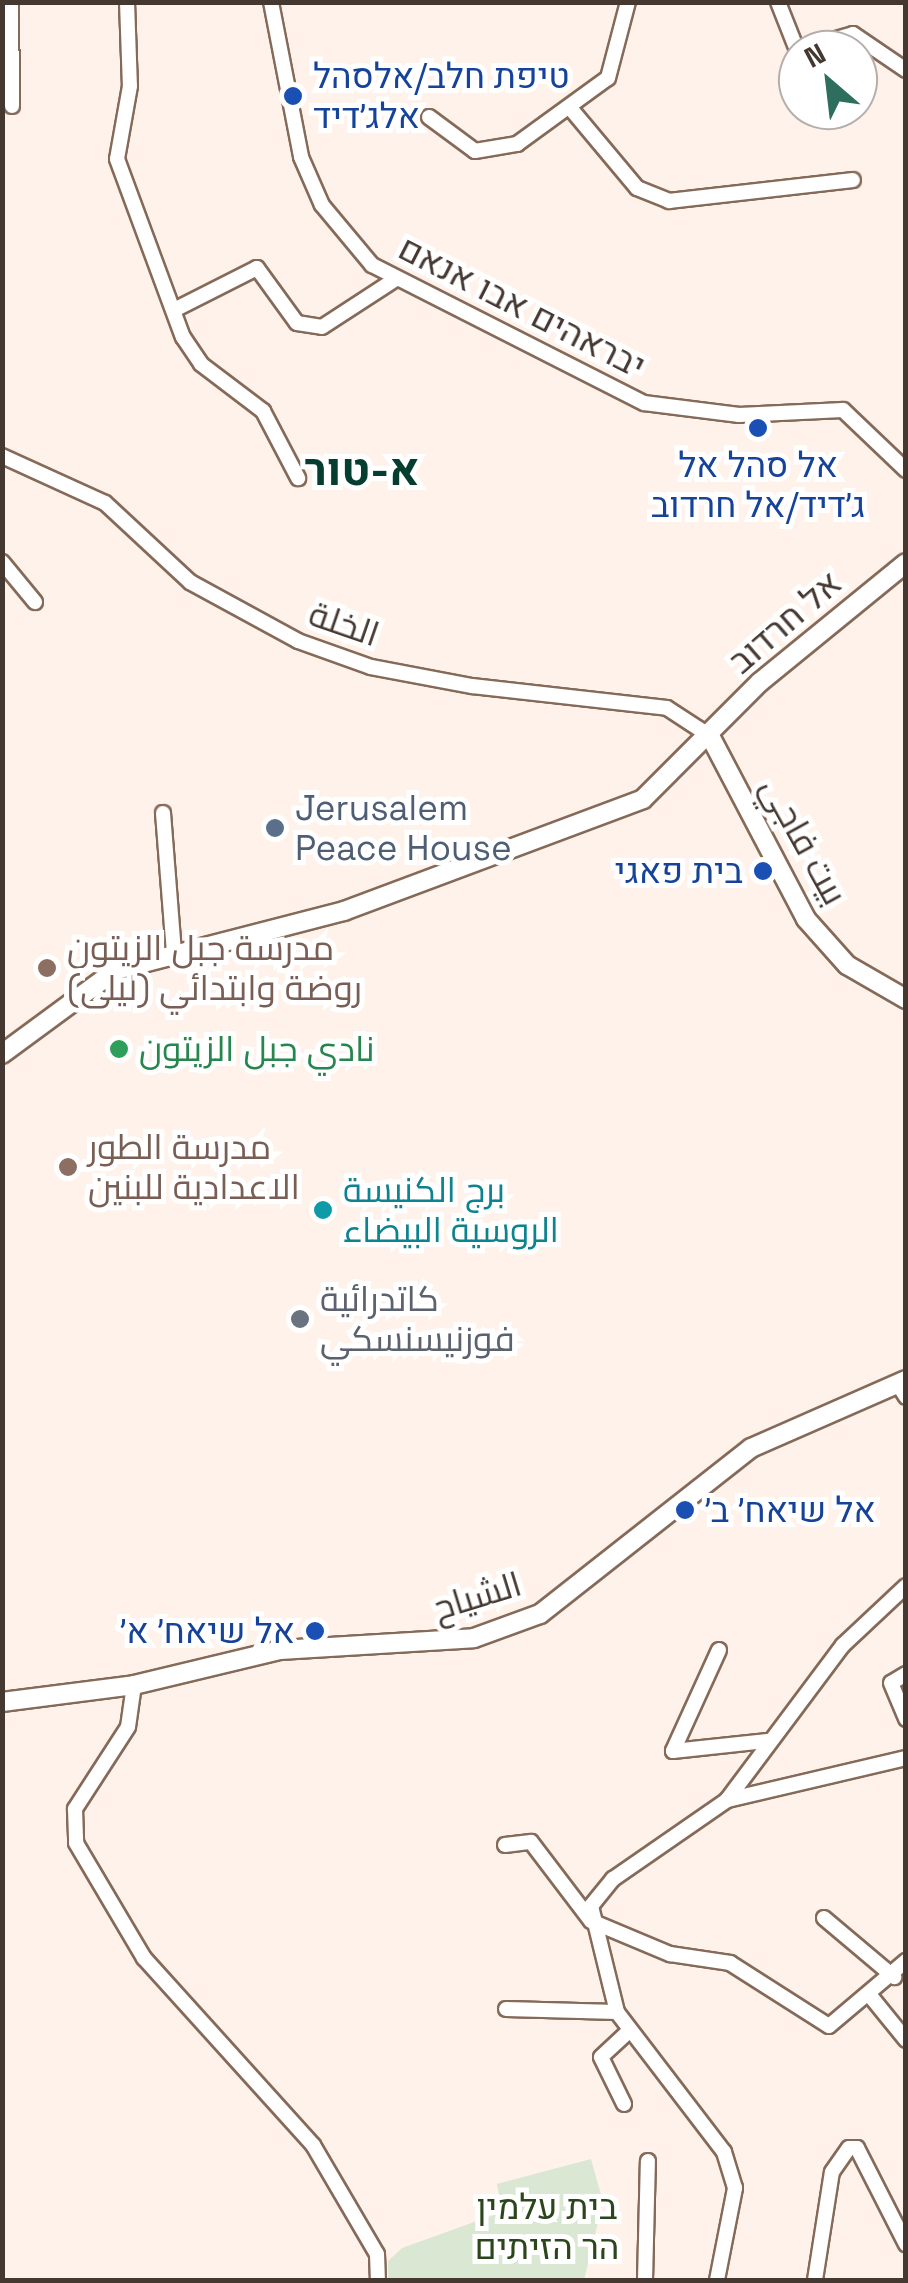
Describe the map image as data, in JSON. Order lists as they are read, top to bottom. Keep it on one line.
{"streets":{"street":["יבראהים אבו אנאם","אל חרדוב","الخلة","بيت فاجي","الشياح"]},"crossings":[["אל חרדוב","الخلة"],["אל חרדוב","بيت فاجي"],["الخلة","بيت فاجي"]],"districts":["א-טור"],"parks":["בית עלמין הר הזיתים"],"places":["טיפת חלב/אלסהל אלג׳דיד","אל סהל אל ג׳דיד/אל חרדוב","Jerusalem Peace House","בית פאגי","مدرسة جبل الزيتون (ليلى) روضة وابتدائي","نادي جبل الزيتون","مدرسة الطور الاعدادية للبنين","برج الكنيسة الروسية البيضاء","كاتدرائية فوزنيسنسكي","אל שיאח׳ ב׳","אל שיאח׳ א׳"],"north":"top left"}
